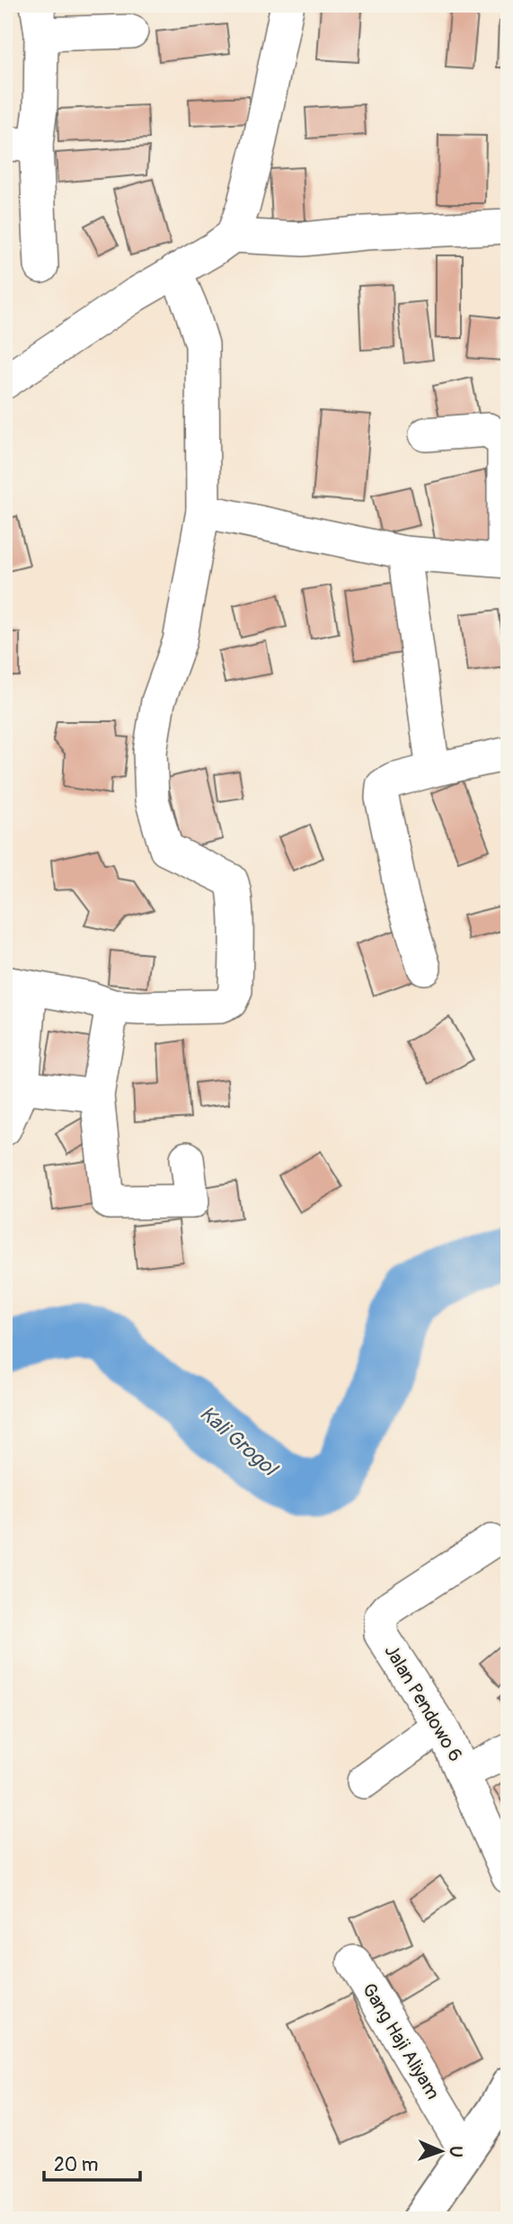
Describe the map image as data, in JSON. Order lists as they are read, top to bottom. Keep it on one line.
{"streets":{"street":["Jalan Pendowo 6","Gang Haji Aliyam"]},"water":["Kali Grogol"],"scale_bar":"20 m","north":"right"}
